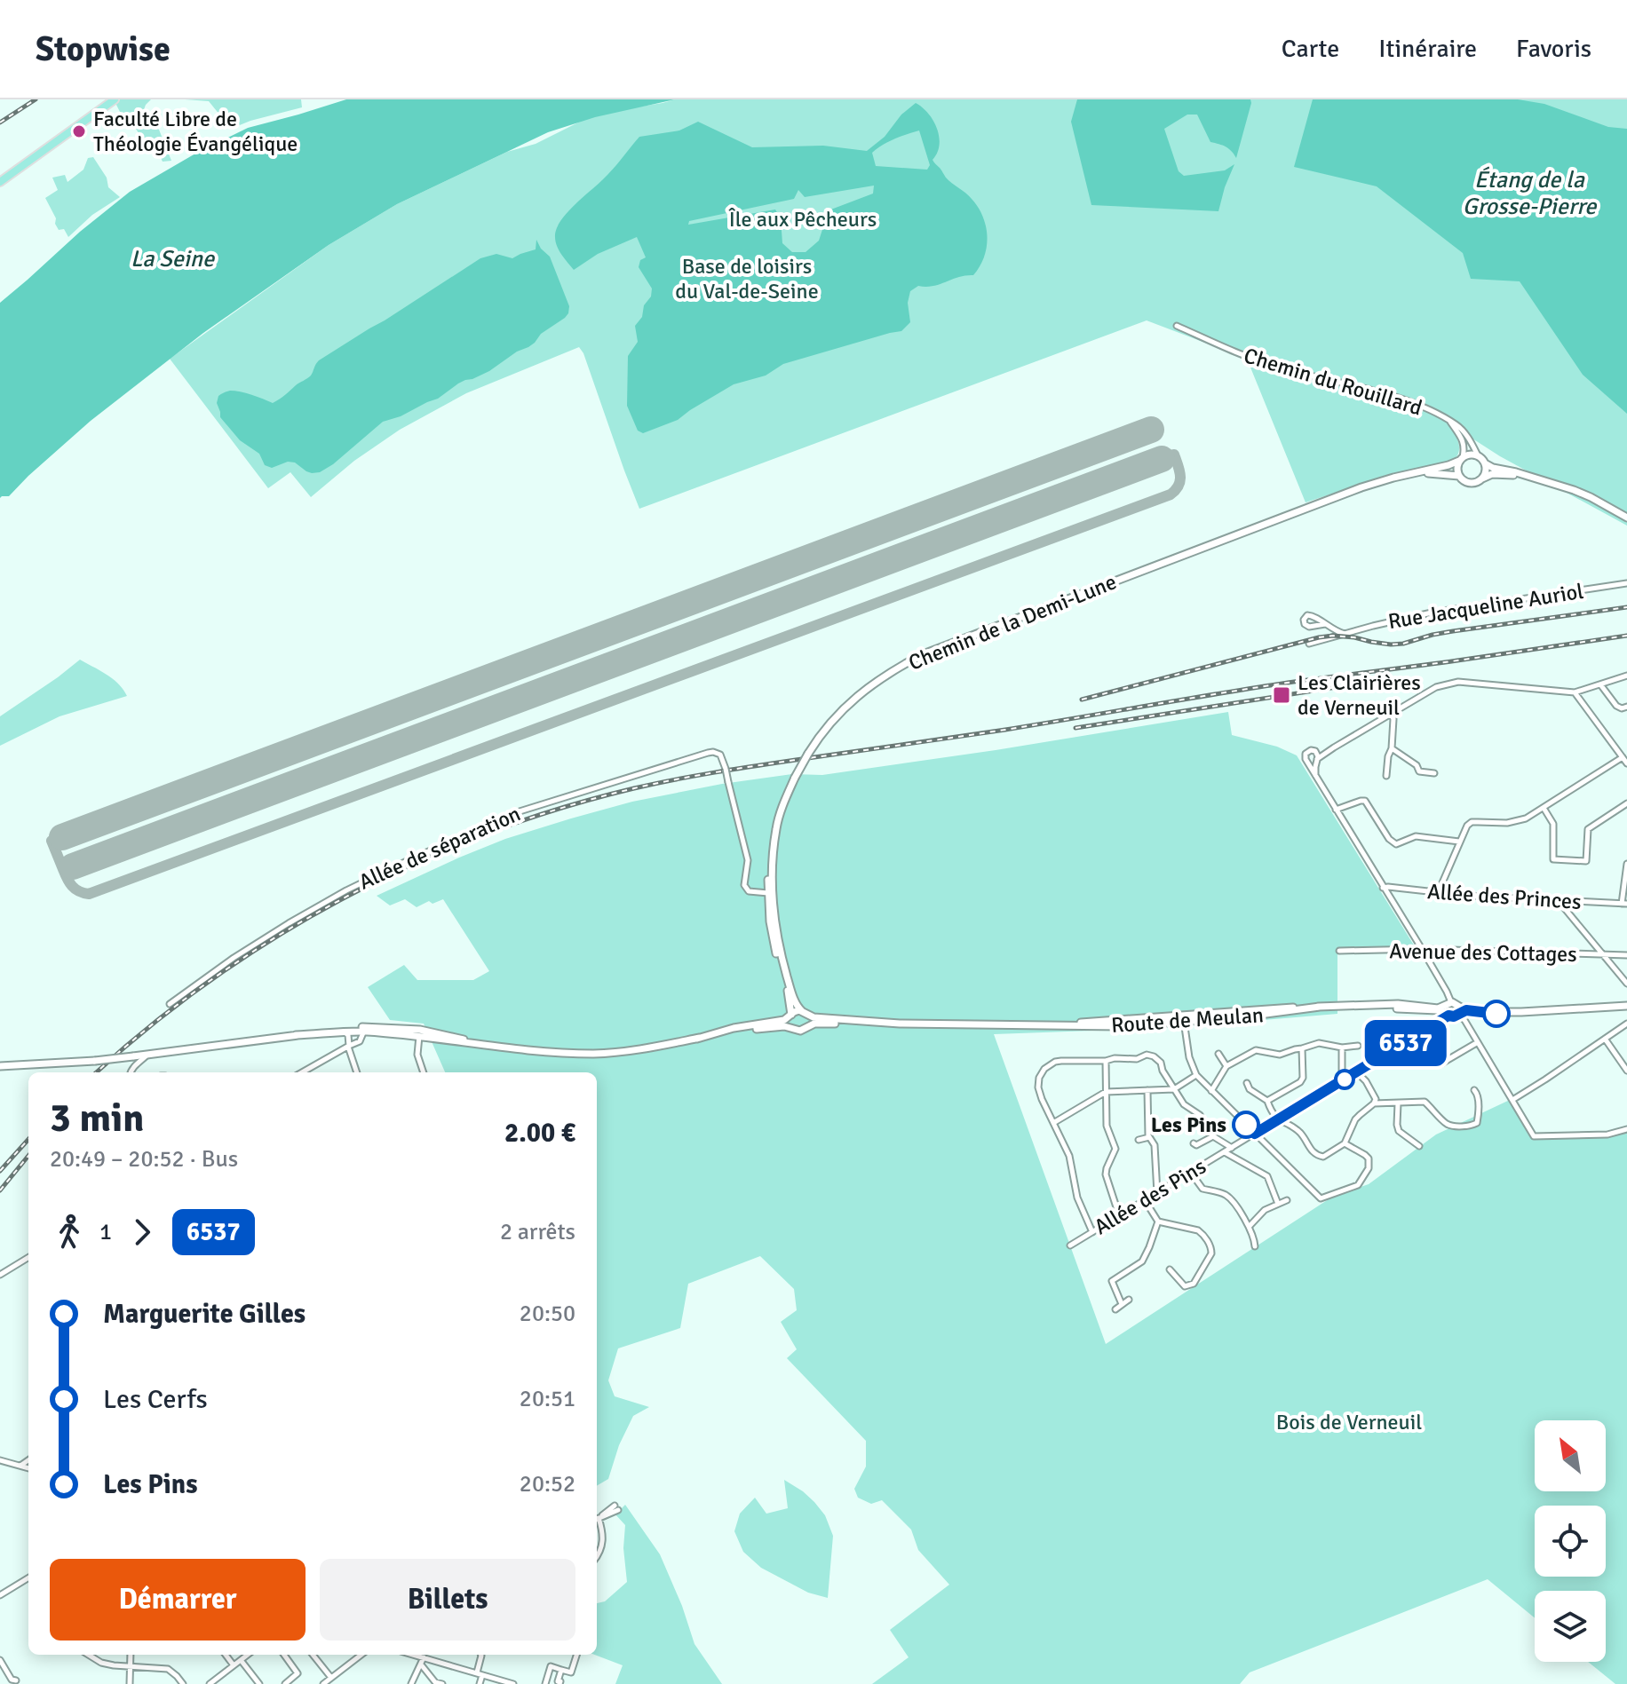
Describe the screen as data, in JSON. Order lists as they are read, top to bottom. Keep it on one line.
{"streets":{"main road":["Chemin du Rouillard","Chemin de la Demi-Lune","Route de Meulan"],"street":["Rue Jacqueline Auriol","Allée de séparation","Allée des Princes","Avenue des Cottages","Allée des Pins"]},"crossings":[["Chemin du Rouillard","Chemin de la Demi-Lune"],["Chemin de la Demi-Lune","Allée de séparation"],["Route de Meulan","Allée des Pins"]],"water":["Étang de la Grosse-Pierre","La Seine"],"parks":["Île aux Pêcheurs","Base de loisirs du Val-de-Seine","Bois de Verneuil"],"places":{"other":["Faculté Libre de Théologie Évangélique","Les Pins"],"transit":["Les Clairières de Verneuil"]},"lines":["bus line 6537"],"north":"top left","page":{"header":"Stopwise","nav":["Carte","Itinéraire","Favoris"],"on_map":"6537","heading":["3 min","20:49 – 20:52 · Bus","2.00 €"],"legs":["1","6537","2 arrêts"],"list":[{"name":"Marguerite Gilles","value":"20:50"},{"name":"Les Cerfs","value":"20:51"},{"name":"Les Pins","value":"20:52"}],"buttons":["Démarrer","Billets"]}}
